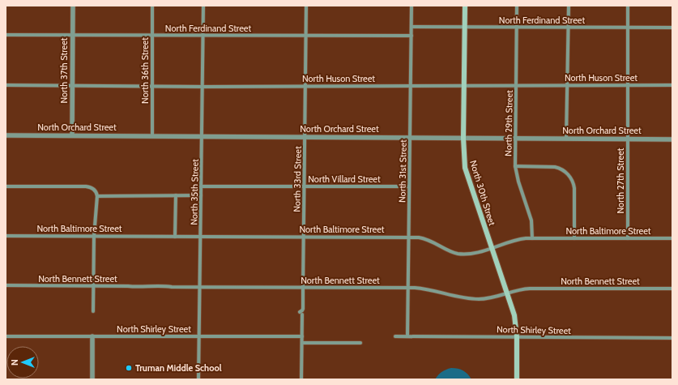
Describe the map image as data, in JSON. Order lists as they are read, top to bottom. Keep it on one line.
{"streets":{"main road":["North 30th Street"],"street":["North Ferdinand Street","North 37th Street","North 36th Street","North Huson Street","North 29th Street","North Orchard Street","North 31st Street","North 33rd Street","North Villard Street","North 27th Street","North 35th Street","North Baltimore Street","North Bennett Street","North Shirley Street"]},"crossings":[["North Ferdinand Street","North 37th Street"],["North Ferdinand Street","North 36th Street"],["North Ferdinand Street","North 29th Street"],["North Ferdinand Street","North 31st Street"],["North Ferdinand Street","North 33rd Street"],["North Ferdinand Street","North 27th Street"],["North Ferdinand Street","North 35th Street"],["North Ferdinand Street","North 30th Street"],["North 37th Street","North Huson Street"],["North 37th Street","North Orchard Street"],["North 36th Street","North Huson Street"],["North 36th Street","North Orchard Street"],["North Huson Street","North 29th Street"],["North Huson Street","North 31st Street"],["North Huson Street","North 33rd Street"],["North Huson Street","North 27th Street"],["North Huson Street","North 35th Street"],["North Huson Street","North 30th Street"],["North 29th Street","North Orchard Street"],["North 29th Street","North Baltimore Street"],["North Orchard Street","North 31st Street"],["North Orchard Street","North 33rd Street"],["North Orchard Street","North 27th Street"],["North Orchard Street","North 35th Street"],["North Orchard Street","North 30th Street"],["North 31st Street","North Villard Street"],["North 31st Street","North Baltimore Street"],["North 31st Street","North Bennett Street"],["North 31st Street","North Shirley Street"],["North 33rd Street","North Villard Street"],["North 33rd Street","North Baltimore Street"],["North 33rd Street","North Bennett Street"],["North 33rd Street","North Shirley Street"],["North Villard Street","North 35th Street"],["North 27th Street","North Baltimore Street"],["North 35th Street","North Baltimore Street"],["North 35th Street","North Bennett Street"],["North 35th Street","North Shirley Street"],["North 30th Street","North Baltimore Street"],["North 30th Street","North Bennett Street"],["North 30th Street","North Shirley Street"]],"places":["Truman Middle School"],"north":"left"}
